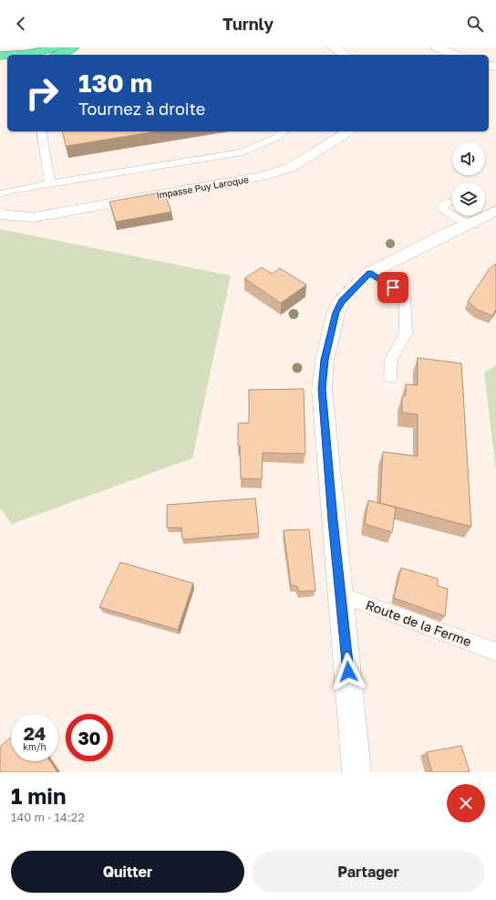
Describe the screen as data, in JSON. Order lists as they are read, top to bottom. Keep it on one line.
{"streets":{"street":["Impasse Puy Laroque"],"lane":["Route de la Ferme"]},"page":{"header":"Turnly","turn":["130 m","Tournez à droite"],"speed":"24 km/h","limit":"30","heading":["1 min","140 m · 14:22"],"buttons":["Quitter","Partager"]}}
